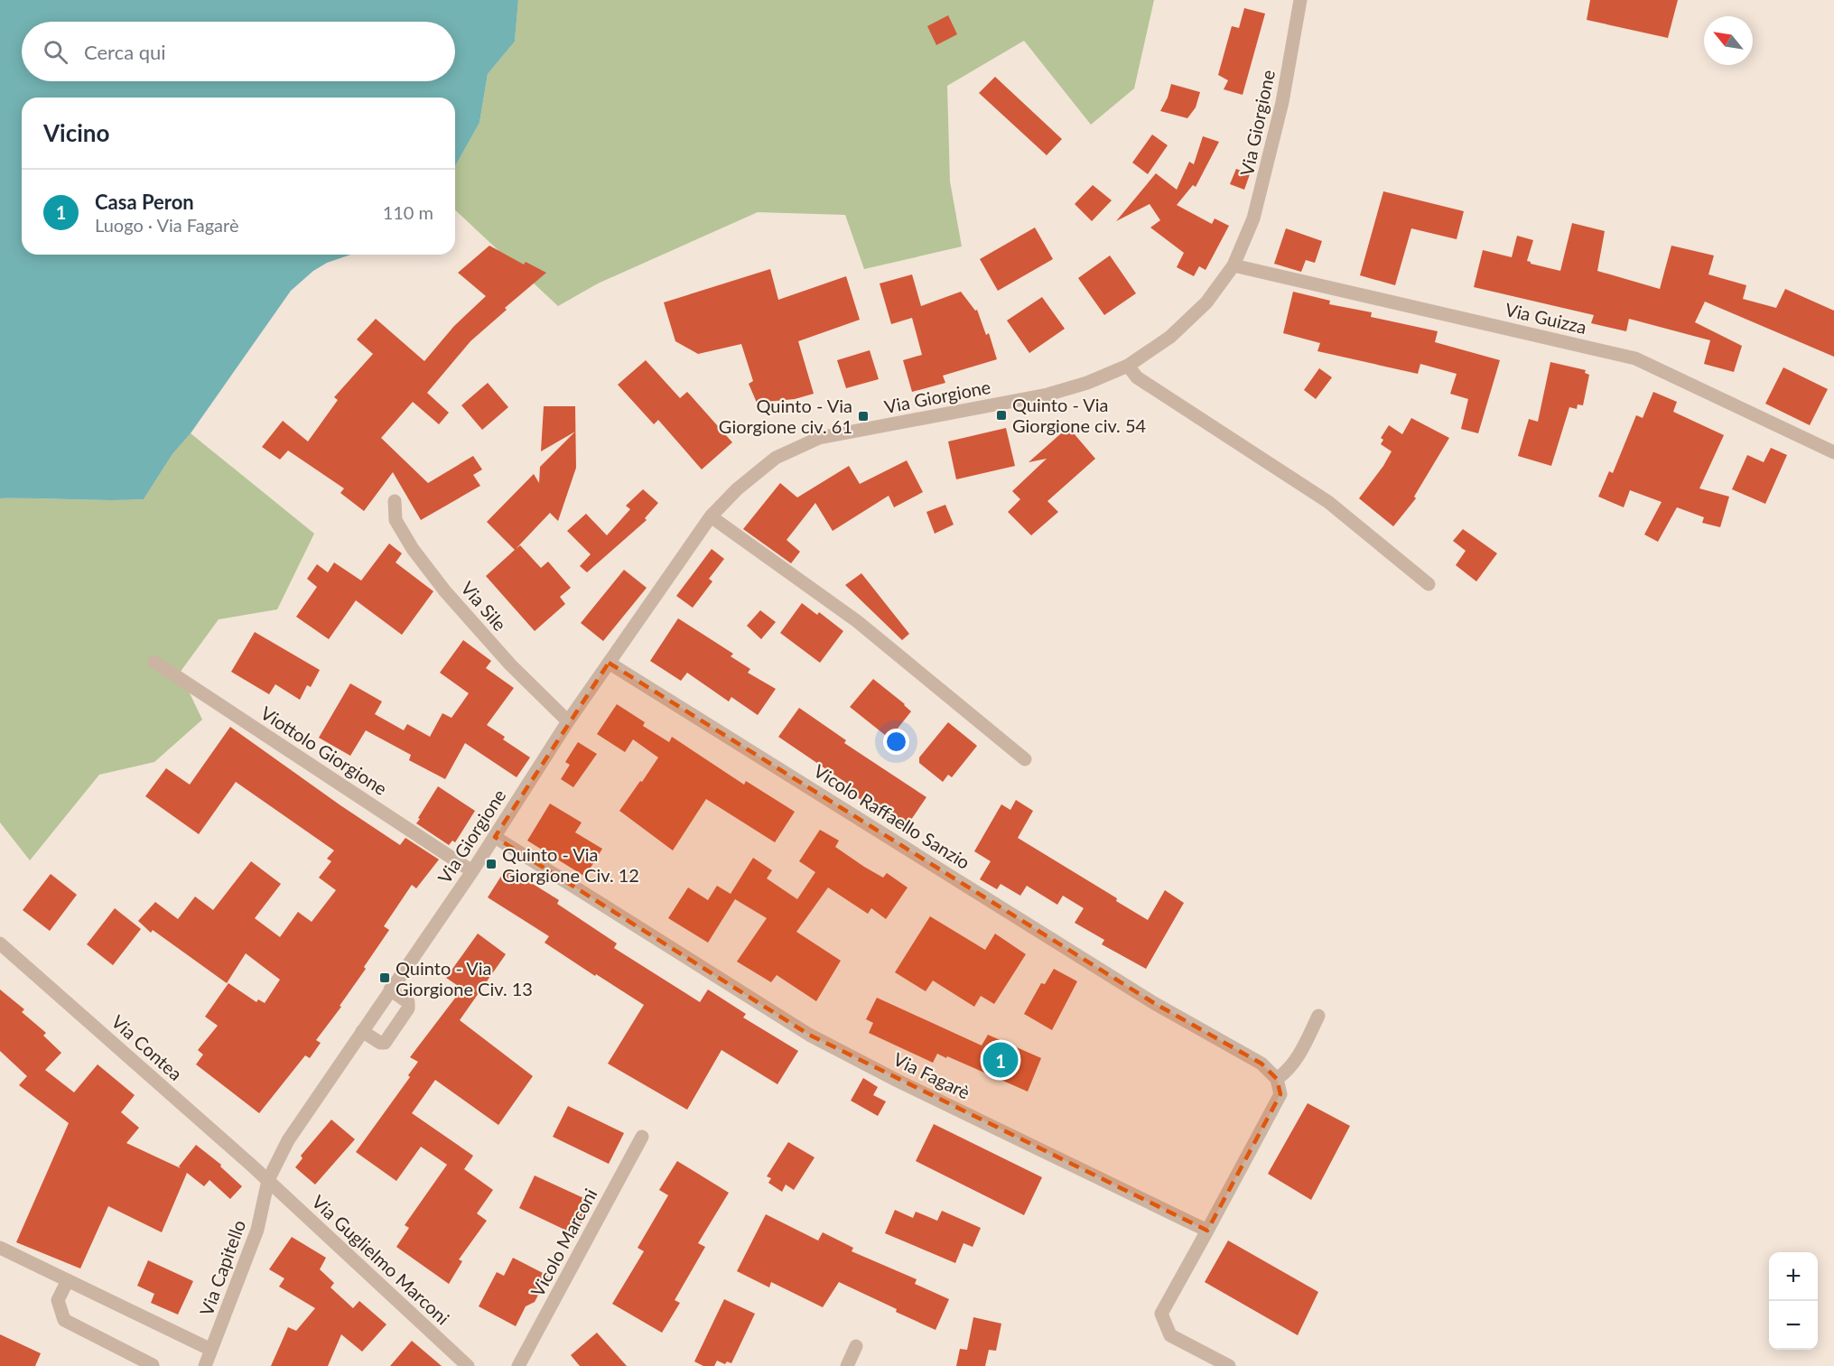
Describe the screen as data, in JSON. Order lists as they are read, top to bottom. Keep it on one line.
{"streets":{"street":["Via Giorgione","Via Guizza","Via Sile","Viottolo Giorgione","Vicolo Raffaello Sanzio","Via Contea","Via Fagarè","Vicolo Marconi","Via Guglielmo Marconi","Via Capitello"]},"crossings":[["Via Giorgione","Via Guizza"],["Via Giorgione","Via Sile"],["Via Giorgione","Viottolo Giorgione"],["Via Giorgione","Vicolo Raffaello Sanzio"],["Via Giorgione","Via Contea"],["Via Giorgione","Via Fagarè"],["Via Giorgione","Via Guglielmo Marconi"],["Via Giorgione","Via Capitello"],["Via Contea","Via Guglielmo Marconi"],["Via Contea","Via Capitello"],["Via Guglielmo Marconi","Via Capitello"]],"places":{"transit":["Quinto - Via Giorgione civ. 54","Quinto - Via Giorgione civ. 61","Quinto - Via Giorgione Civ. 12","Quinto - Via Giorgione Civ. 13"]},"north":"top left","page":{"search":"Cerca qui","heading":"Vicino","list":[{"mark":"1","name":"Casa Peron","note":"Luogo · Via Fagarè","value":"110 m"}],"pins":"1","map_buttons":["+","−"]}}
